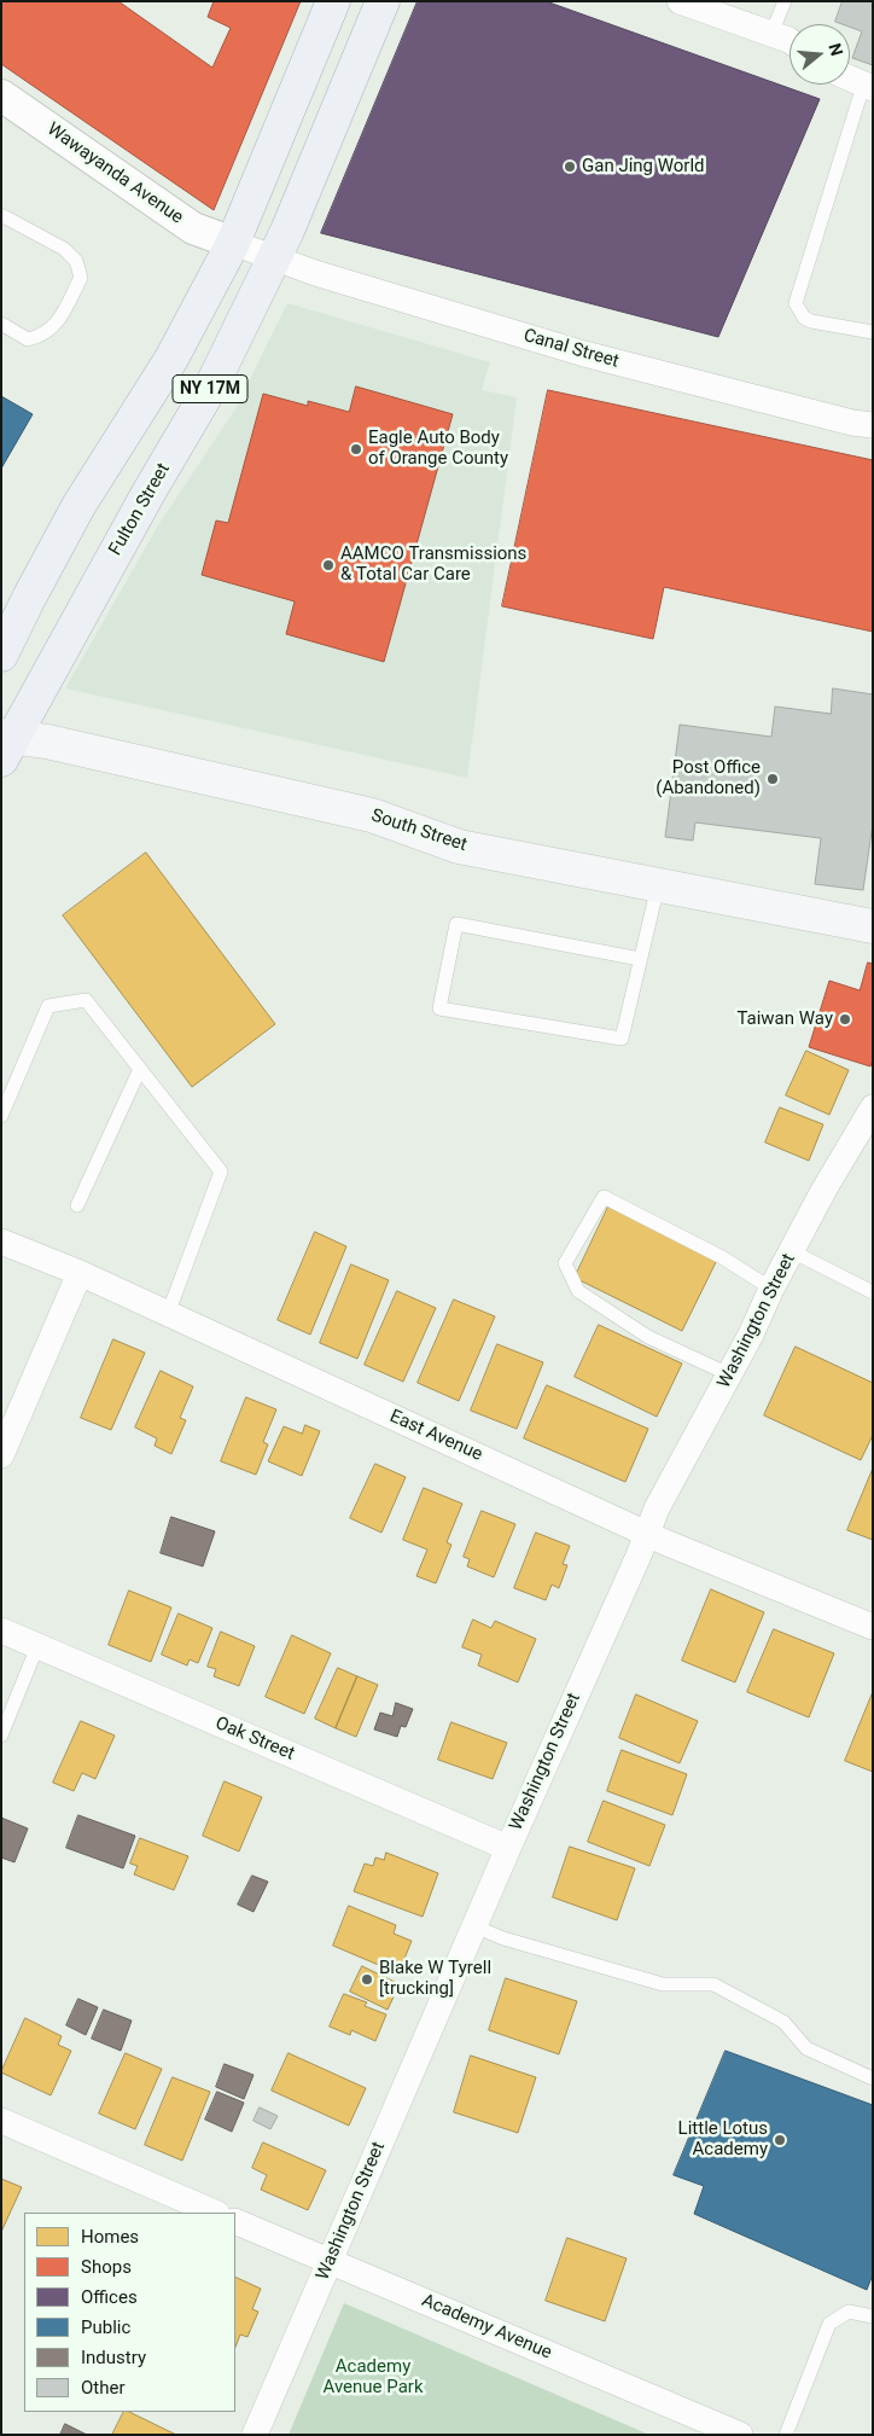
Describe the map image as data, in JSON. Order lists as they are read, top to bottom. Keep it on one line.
{"streets":{"main road":["NY 17M","Fulton Street","South Street"],"street":["Wawayanda Avenue","Canal Street","Washington Street","East Avenue","Oak Street","Academy Avenue"]},"crossings":[["Wawayanda Avenue","NY 17M"],["Canal Street","Fulton Street"],["Fulton Street","South Street"],["Washington Street","East Avenue"],["Washington Street","Oak Street"],["Washington Street","Academy Avenue"]],"parks":["Academy Avenue Park"],"places":["Gan Jing World","Eagle Auto Body of Orange County","AAMCO Transmissions & Total Car Care","Post Office (Abandoned)","Taiwan Way","Blake W Tyrell [trucking]","Little Lotus Academy"],"legend":["Homes","Shops","Offices","Public","Industry","Other"],"north":"right"}
